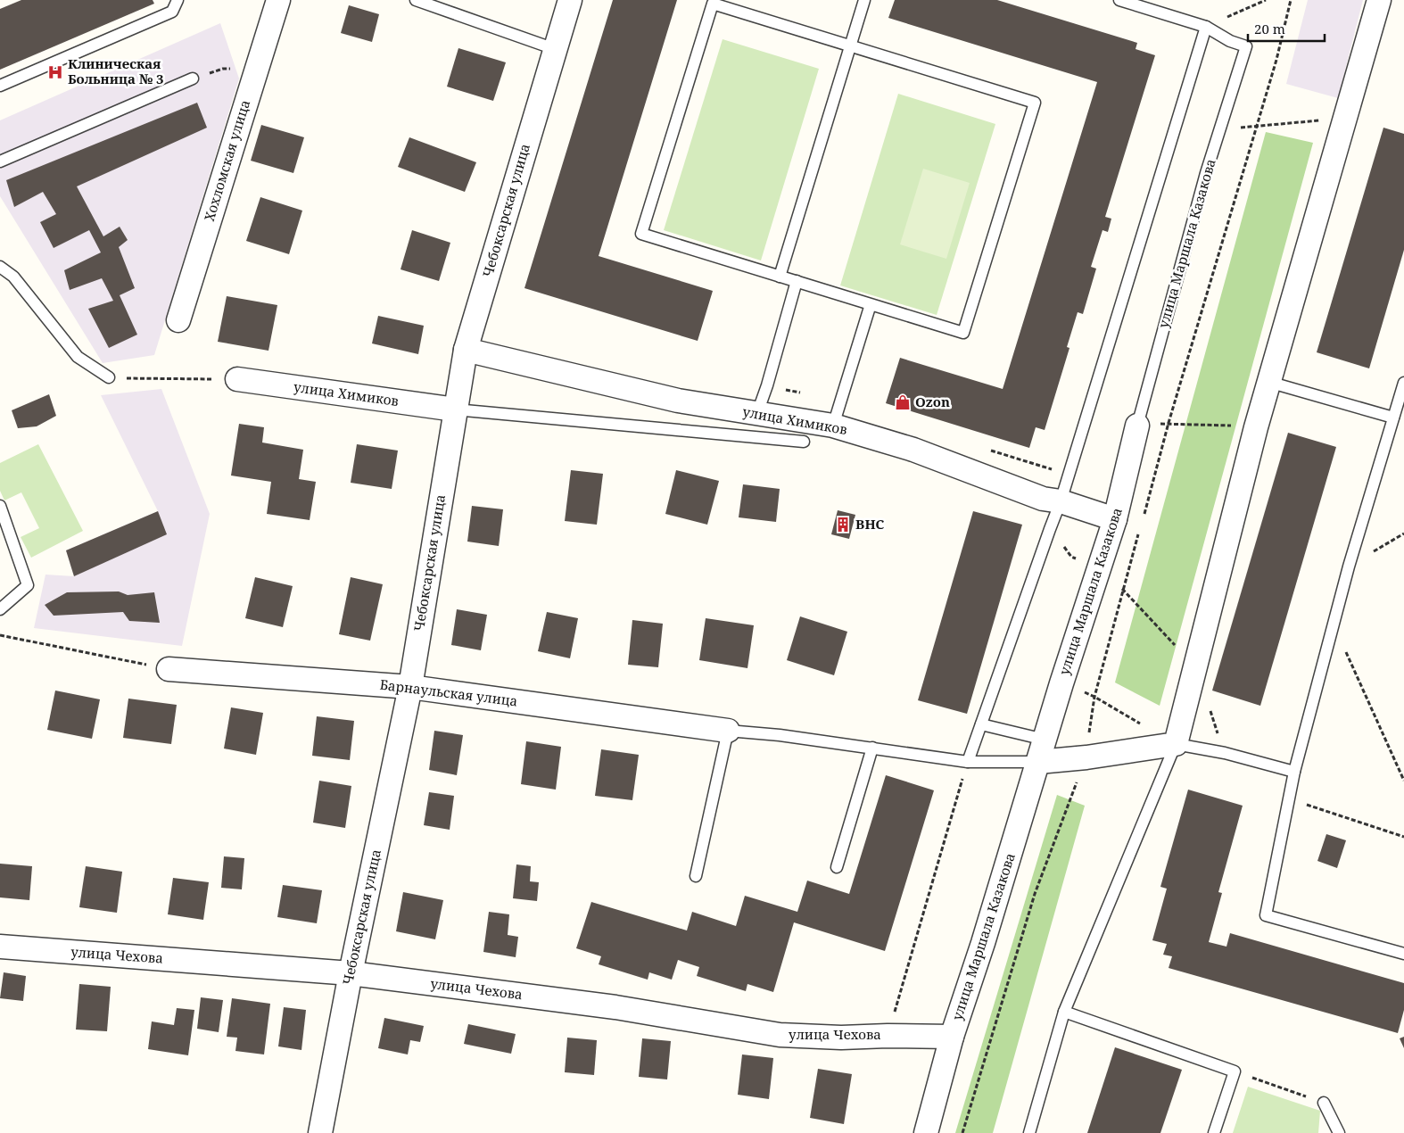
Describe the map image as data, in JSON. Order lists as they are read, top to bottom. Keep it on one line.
{"streets":{"street":["Хохломская улица","Чебоксарская улица","улица Маршала Казакова","улица Химиков","Барнаульская улица","улица Чехова"]},"crossings":[["Чебоксарская улица","улица Химиков"],["Чебоксарская улица","Барнаульская улица"],["Чебоксарская улица","улица Чехова"],["улица Маршала Казакова","улица Химиков"],["улица Маршала Казакова","улица Чехова"]],"places":{"hospital":["Клиническая Больница № 3"],"shop":["Ozon"],"building":["ВНС"]},"scale_bar":"20 m"}
